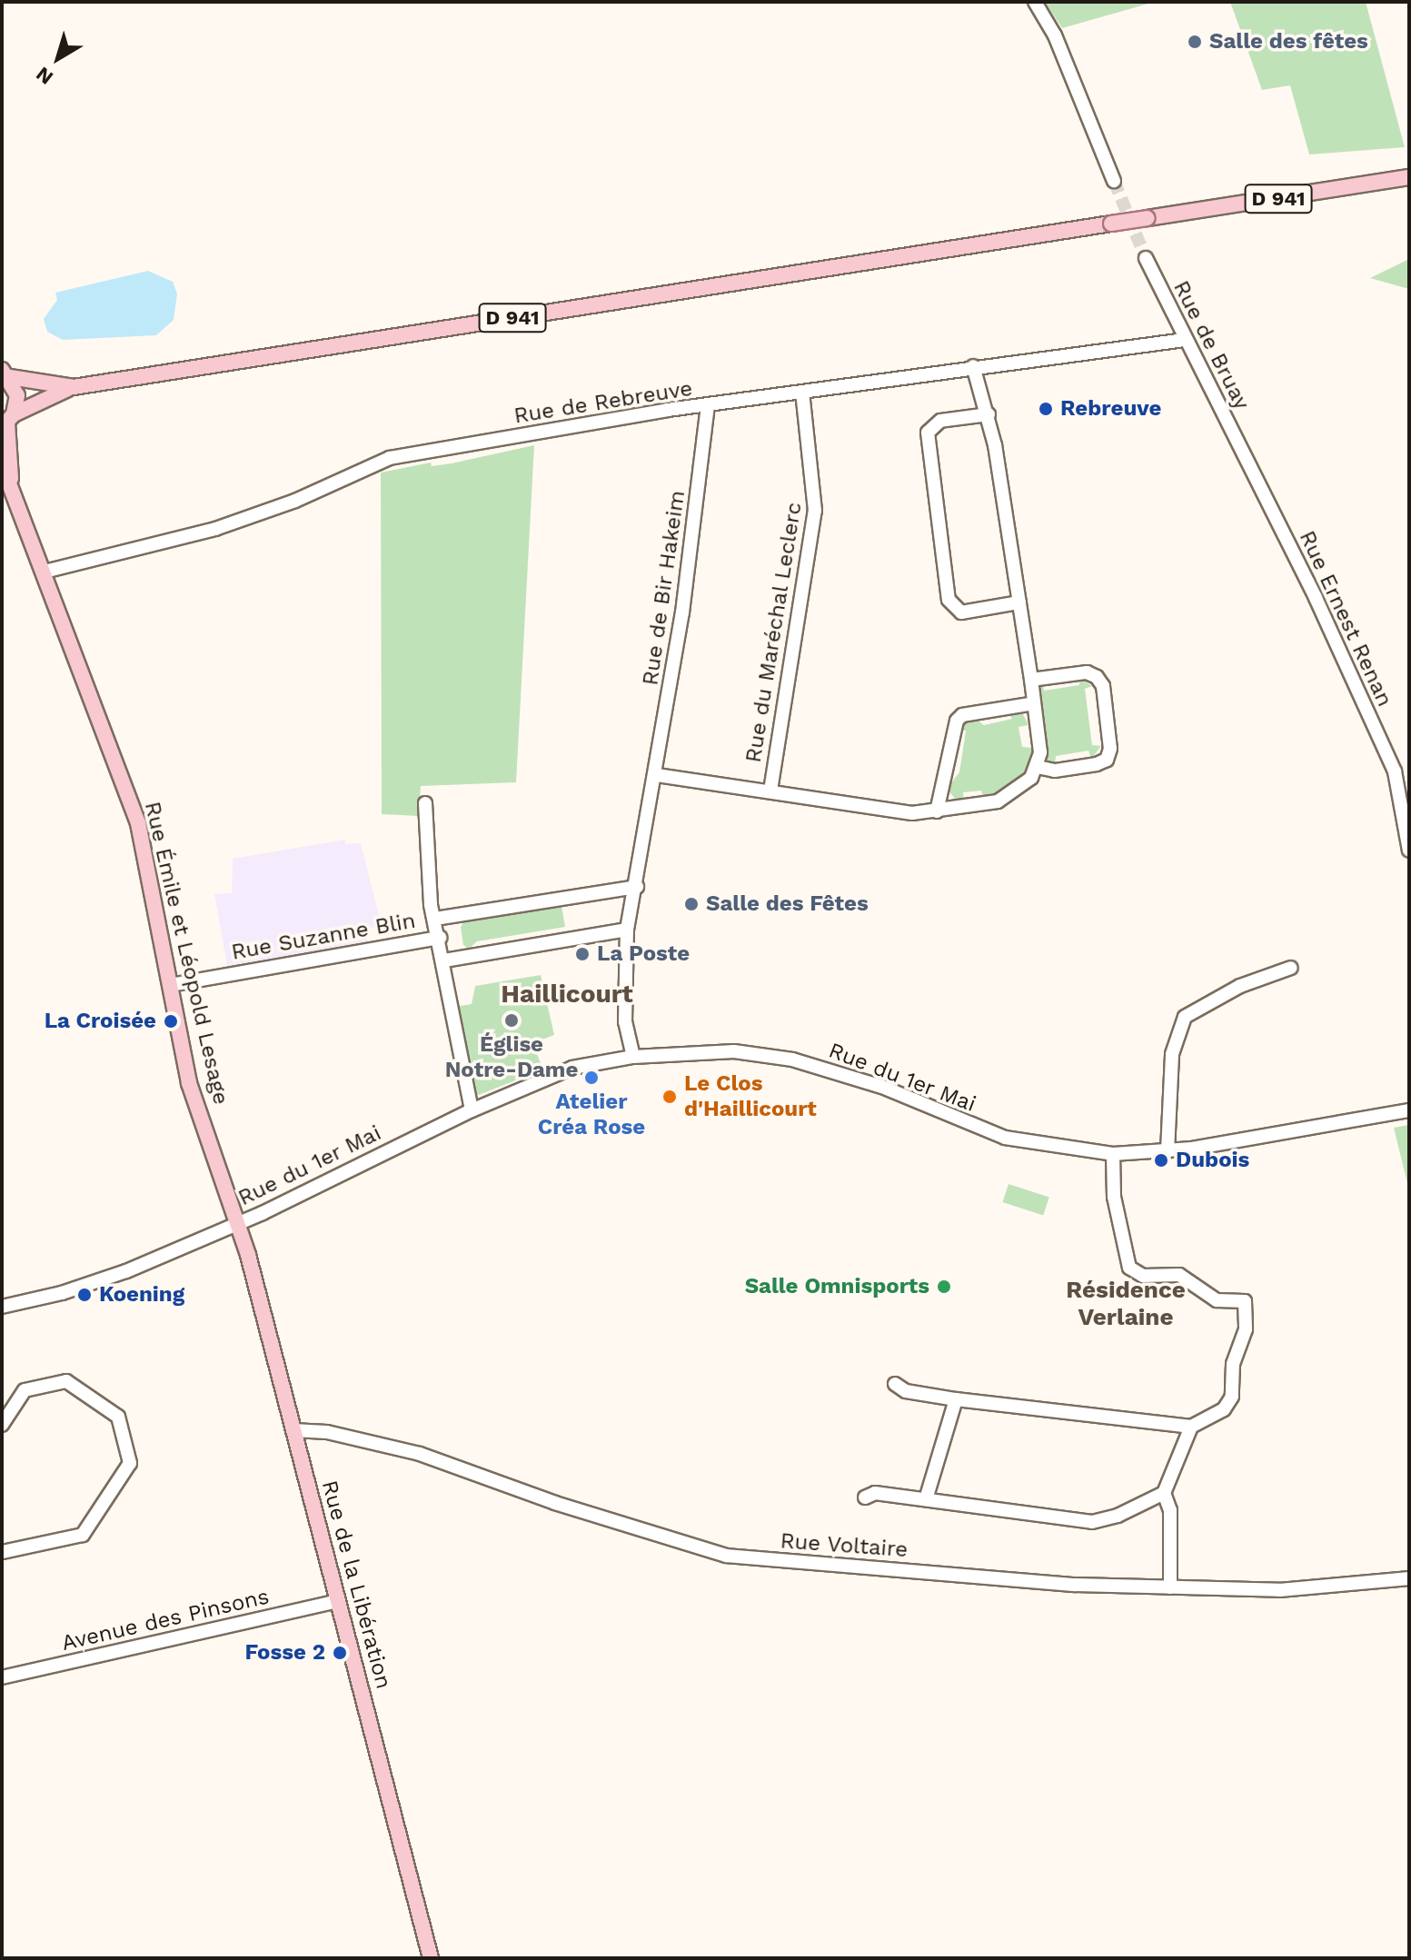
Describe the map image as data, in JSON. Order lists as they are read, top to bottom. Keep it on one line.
{"streets":{"main road":["D 941","Rue Émile et Léopold Lesage","Rue de la Libération"],"street":["Rue de Bruay","Rue de Rebreuve","Rue de Bir Hakeim","Rue Ernest Renan","Rue du Maréchal Leclerc","Rue Suzanne Blin","Rue du 1er Mai","Rue Voltaire","Avenue des Pinsons"]},"crossings":[["Rue de Bruay","Rue de Rebreuve"],["Rue de Bruay","Rue Ernest Renan"],["Rue de Rebreuve","Rue de Bir Hakeim"],["Rue de Rebreuve","Rue du Maréchal Leclerc"],["Rue de Rebreuve","Rue Émile et Léopold Lesage"],["Rue de Bir Hakeim","Rue du 1er Mai"],["Rue Suzanne Blin","Rue Émile et Léopold Lesage"],["Rue Émile et Léopold Lesage","Rue du 1er Mai"],["Rue Émile et Léopold Lesage","Rue de la Libération"],["Rue du 1er Mai","Rue de la Libération"],["Rue Voltaire","Rue de la Libération"],["Rue de la Libération","Avenue des Pinsons"]],"districts":["Haillicourt","Résidence Verlaine"],"places":["Salle des fêtes","Rebreuve","Salle des Fêtes","La Poste","Église Notre-Dame","La Croisée","Atelier Créa Rose","Le Clos d'Haillicourt","Dubois","Salle Omnisports","Koening","Fosse 2"],"north":"bottom left"}
